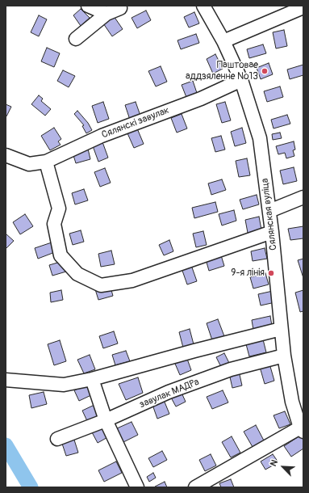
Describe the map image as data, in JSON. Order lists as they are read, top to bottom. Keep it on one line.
{"streets":{"street":["Сялянскі завулак","Сялянская вуліца","завулак МАДРа"]},"crossings":[["Сялянскі завулак","Сялянская вуліца"],["Сялянская вуліца","завулак МАДРа"]],"places":["Паштовае аддзяленне №13","9-я лінія"],"north":"top left"}
